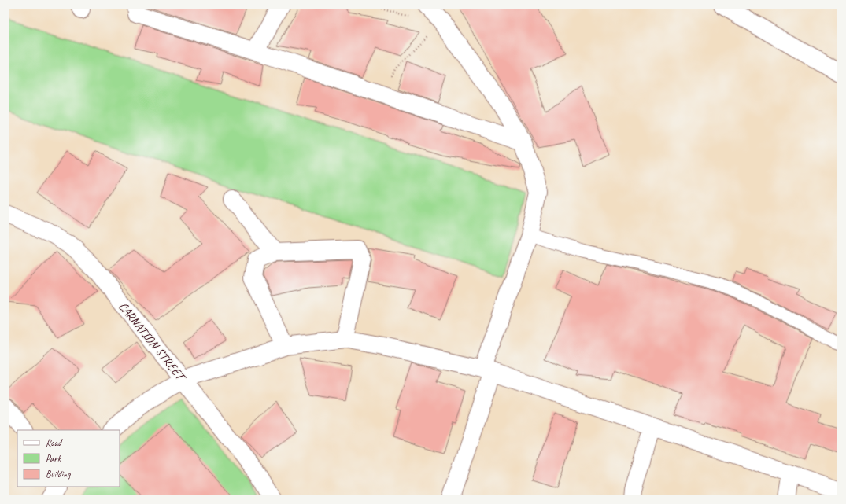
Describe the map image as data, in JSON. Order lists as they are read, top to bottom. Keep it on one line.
{"streets":{"street":["CARNATION STREET"]},"legend":["Road","Park","Building"]}
